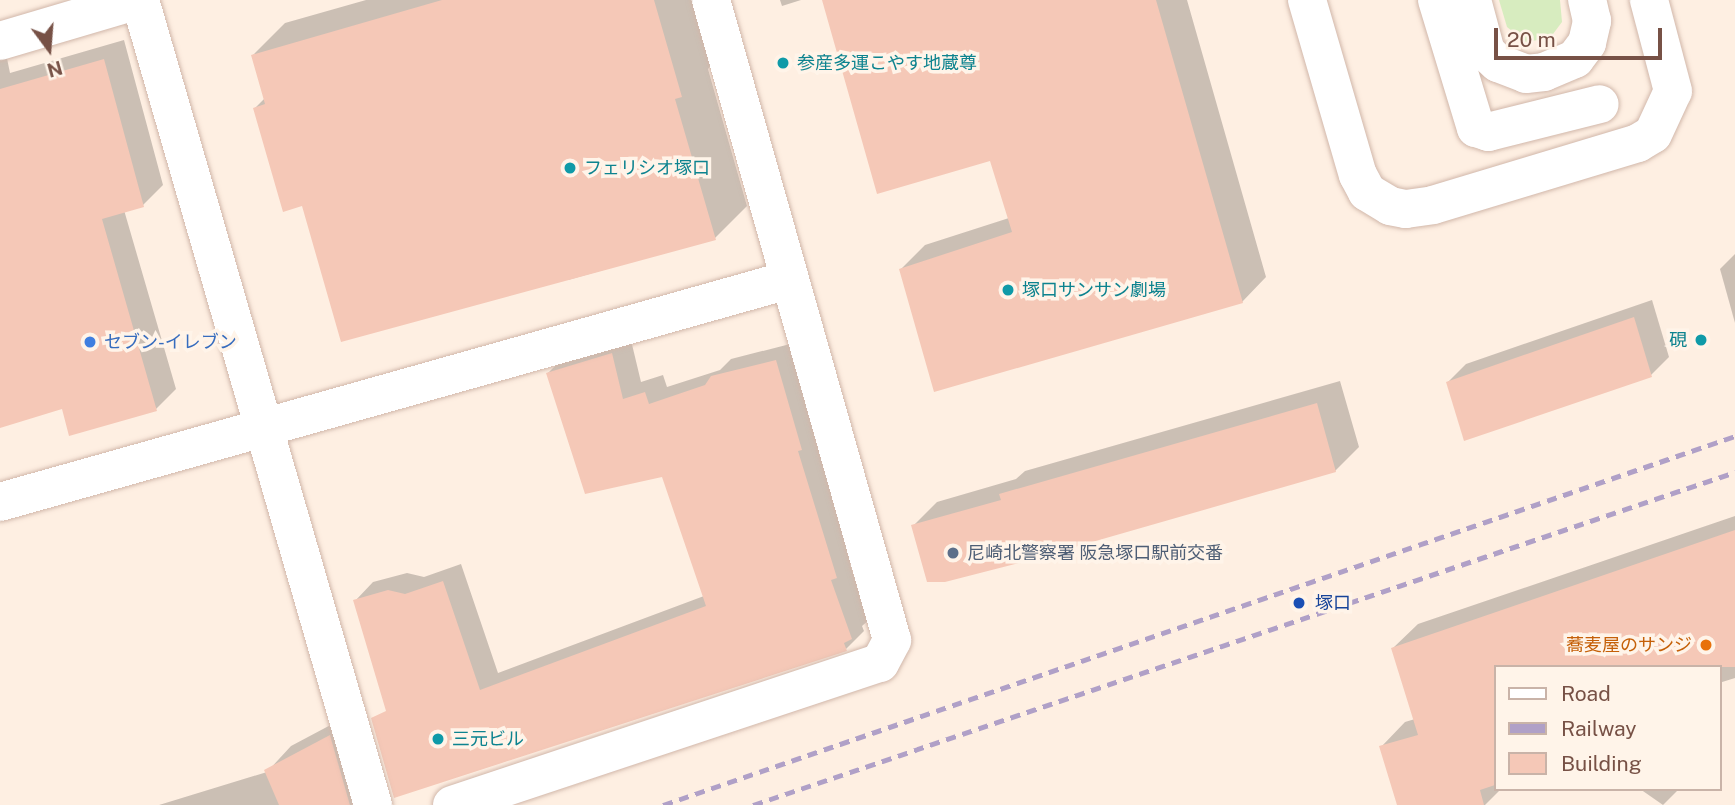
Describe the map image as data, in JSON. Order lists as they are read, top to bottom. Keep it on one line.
{"places":["参産多運こやす地蔵尊","フェリシオ塚口","塚口サンサン劇場","硯","セブン-イレブン","尼崎北警察署 阪急塚口駅前交番","塚口","蕎麦屋のサンジ","三元ビル"],"legend":["Road","Railway","Building"],"scale_bar":"20 m","north":"bottom"}
